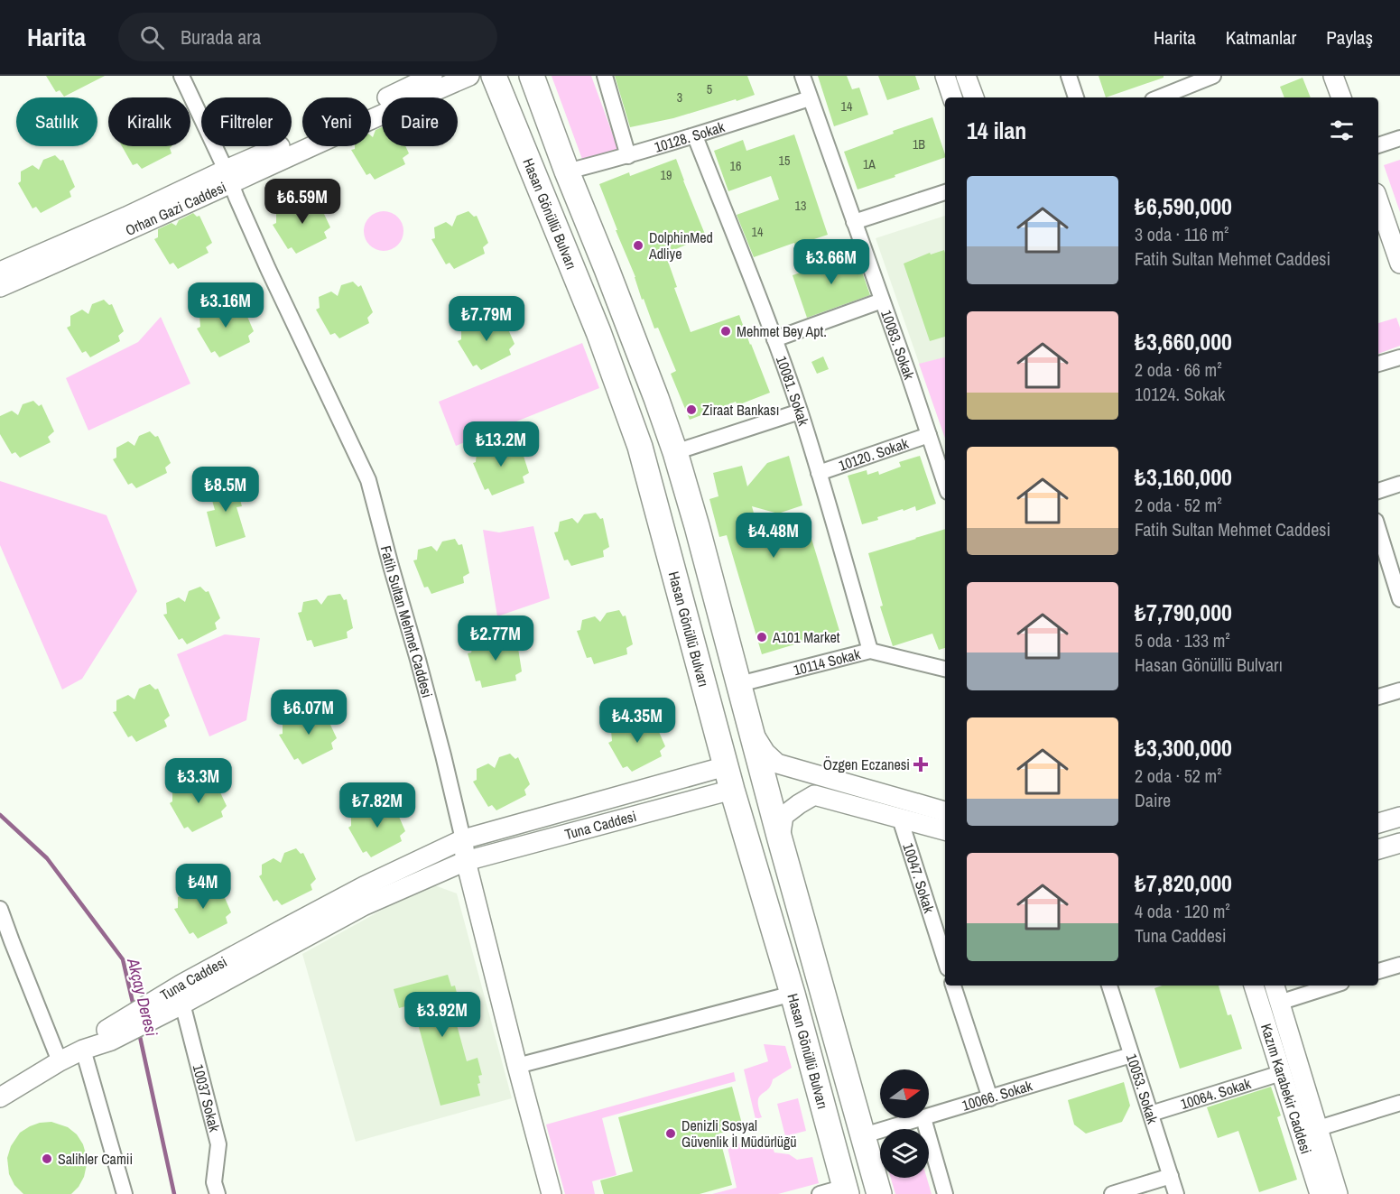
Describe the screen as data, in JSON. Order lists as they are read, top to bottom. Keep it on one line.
{"streets":{"main road":["Hasan Gönüllü Bulvarı"],"street":["10128. Sokak","Orhan Gazi Caddesi","10083. Sokak","10081. Sokak","10120. Sokak","Fatih Sultan Mehmet Caddesi","10114 Sokak","Tuna Caddesi","10047. Sokak","10053. Sokak","Kazım Karabekir Caddesi","10064. Sokak","10066. Sokak","10037 Sokak"]},"crossings":[["10128. Sokak","Hasan Gönüllü Bulvarı"],["10128. Sokak","10083. Sokak"],["10128. Sokak","10081. Sokak"],["Orhan Gazi Caddesi","Fatih Sultan Mehmet Caddesi"],["Hasan Gönüllü Bulvarı","10114 Sokak"],["Hasan Gönüllü Bulvarı","Tuna Caddesi"],["Hasan Gönüllü Bulvarı","10066. Sokak"],["10083. Sokak","10120. Sokak"],["10081. Sokak","10120. Sokak"],["10081. Sokak","10114 Sokak"],["Fatih Sultan Mehmet Caddesi","Tuna Caddesi"],["Tuna Caddesi","10037 Sokak"],["10053. Sokak","10064. Sokak"],["10053. Sokak","10066. Sokak"],["Kazım Karabekir Caddesi","10064. Sokak"]],"water":["Akçay Deresi"],"places":{"other":["DolphinMed Adliye","Mehmet Bey Apt.","Ziraat Bankası","A101 Market","Denizli Sosyal Güvenlik İl Müdürlüğü","Salihler Camii"],"health":["Özgen Eczanesi"]},"house_numbers":["5","3","14","1B","15","1A","16","19","13","14"],"north":"right","page":{"header":"Harita","search":"Burada ara","nav":["Harita","Katmanlar","Paylaş"],"chip":["Satılık","Kiralık","Filtreler","Yeni","Daire"],"heading":"14 ilan","list":[{"name":"₺6,590,000","note":"3 oda · 116 m² · Fatih Sultan Mehmet Caddesi"},{"name":"₺3,660,000","note":"2 oda · 66 m² · 10124. Sokak"},{"name":"₺3,160,000","note":"2 oda · 52 m² · Fatih Sultan Mehmet Caddesi"},{"name":"₺7,790,000","note":"5 oda · 133 m² · Hasan Gönüllü Bulvarı"},{"name":"₺3,300,000","note":"2 oda · 52 m² · Daire"},{"name":"₺7,820,000","note":"4 oda · 120 m² · Tuna Caddesi"}],"price":["₺6.59M","₺3.66M","₺3.16M","₺7.79M","₺13.2M","₺8.5M","₺4.48M","₺2.77M","₺6.07M","₺4.35M","₺3.3M","₺7.82M","₺4M","₺3.92M"]}}
